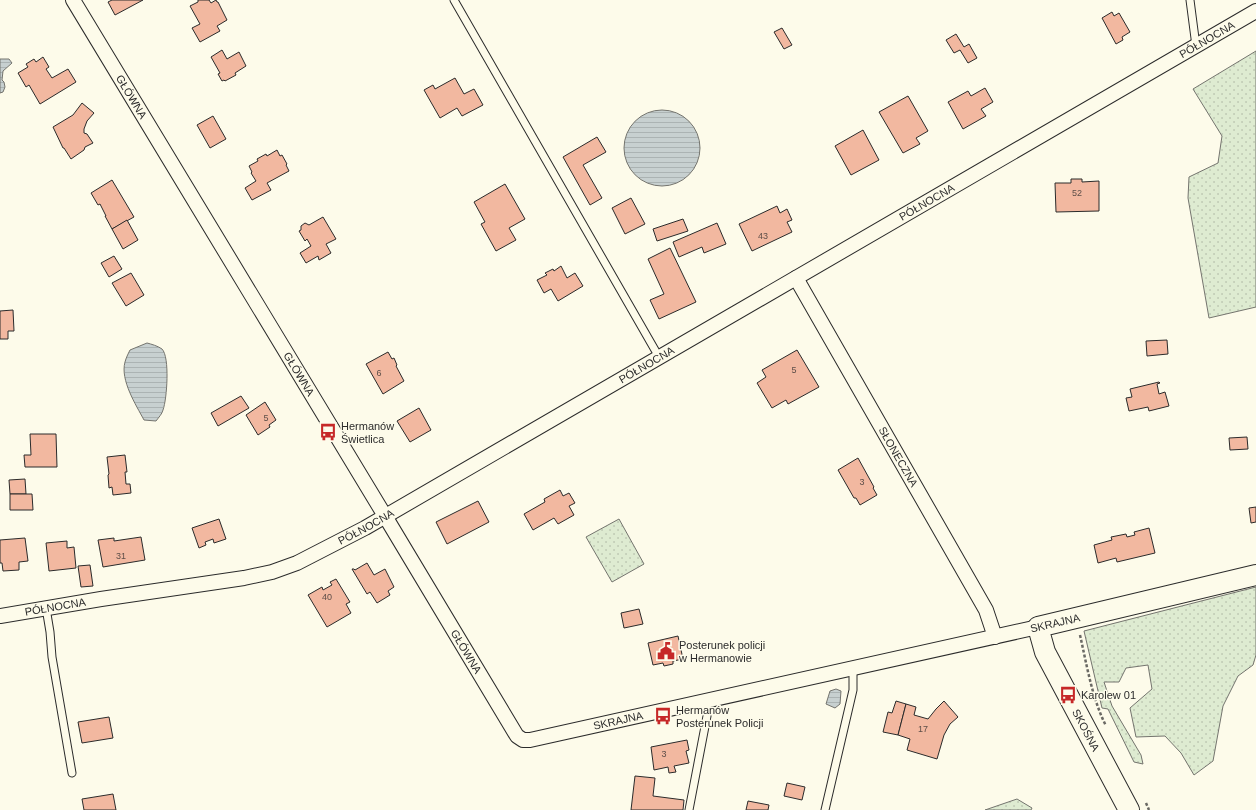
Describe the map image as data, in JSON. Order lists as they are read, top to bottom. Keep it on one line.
{"streets":{"street":["PÓŁNOCNA","GŁÓWNA","SŁONECZNA","SKRAJNA","SKOŚNA"]},"crossings":[["PÓŁNOCNA","GŁÓWNA"],["PÓŁNOCNA","SŁONECZNA"],["GŁÓWNA","SKRAJNA"],["SŁONECZNA","SKRAJNA"],["SKRAJNA","SKOŚNA"]],"places":{"bus stop":["Hermanów Świetlica","Karolew 01","Hermanów Posterunek Policji"],"public building":["Posterunek policji w Hermanowie"]},"house_numbers":["52","43","5","6","5","3","31","40","17","3"]}
